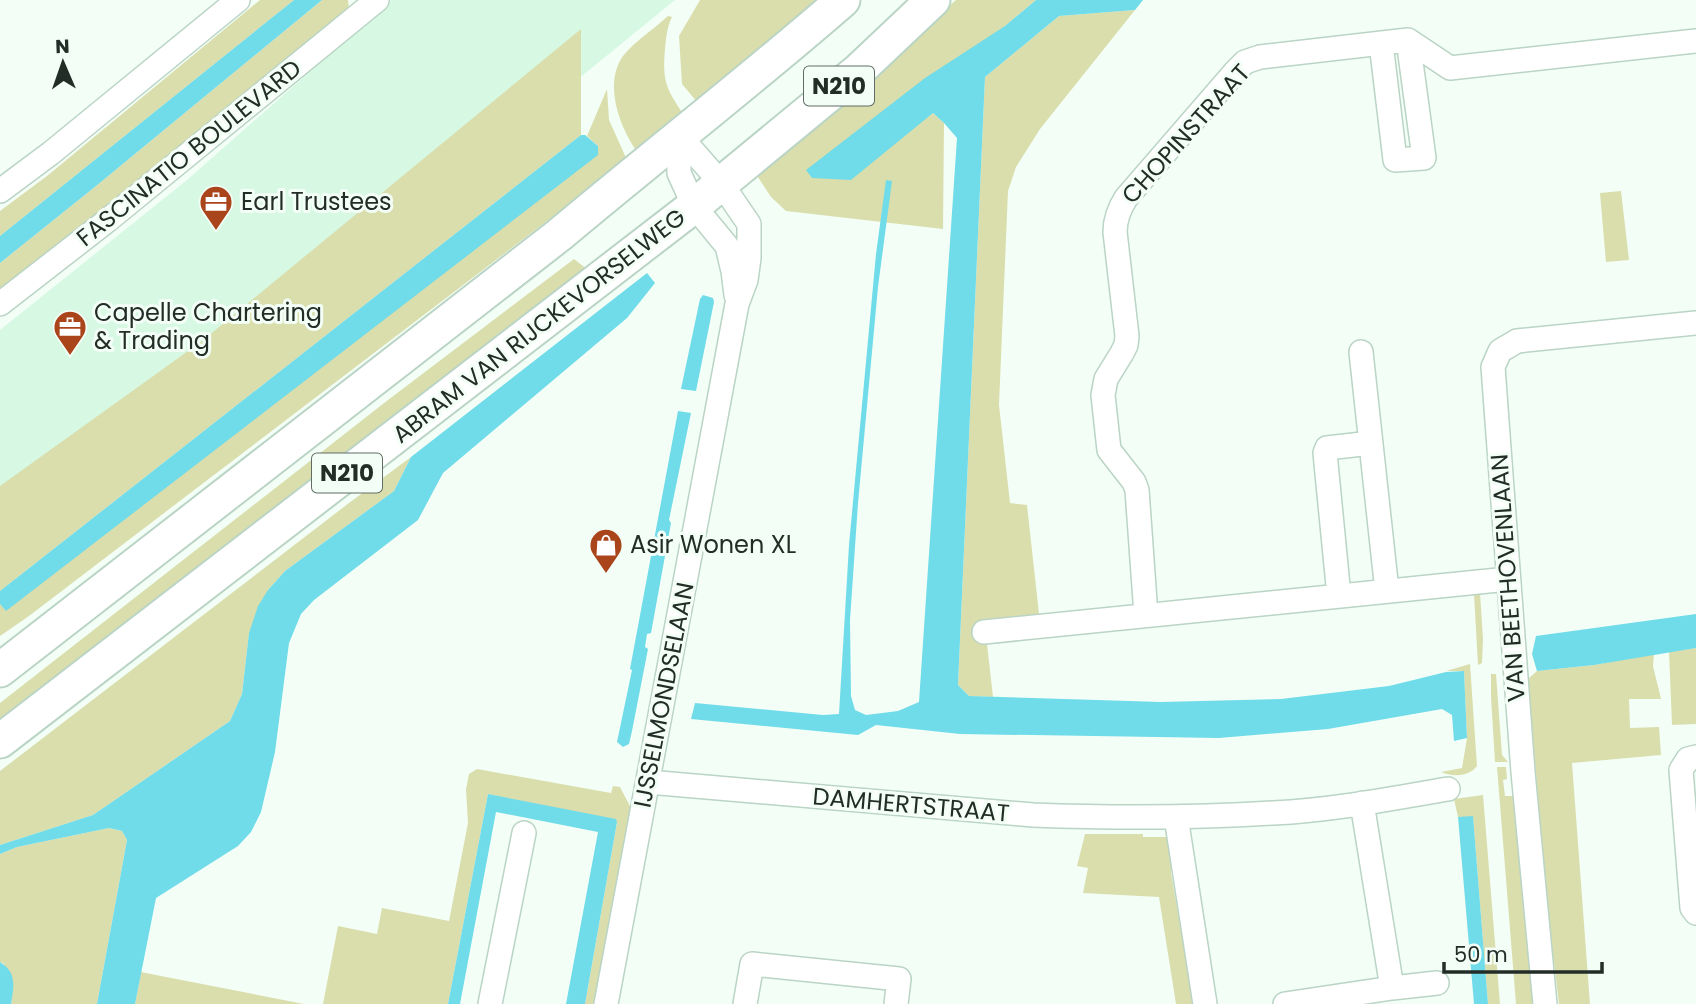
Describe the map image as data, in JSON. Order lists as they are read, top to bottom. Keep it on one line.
{"streets":{"highway":["N210","ABRAM VAN RIJCKEVORSELWEG"],"street":["CHOPINSTRAAT","FASCINATIO BOULEVARD","VAN BEETHOVENLAAN","IJSSELMONDSELAAN","DAMHERTSTRAAT"]},"crossings":[["N210","IJSSELMONDSELAAN"],["ABRAM VAN RIJCKEVORSELWEG","IJSSELMONDSELAAN"],["IJSSELMONDSELAAN","DAMHERTSTRAAT"]],"places":{"office":["Earl Trustees","Capelle Chartering & Trading"],"shop":["Asir Wonen XL"]},"scale_bar":"50 m","north":"top"}
